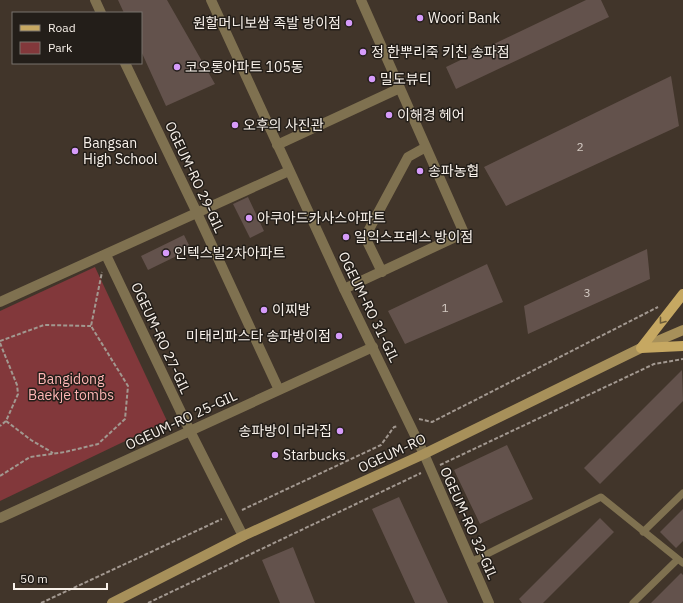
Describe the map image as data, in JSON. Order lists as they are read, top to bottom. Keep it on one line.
{"streets":{"main road":["OGEUM-RO"],"street":["OGEUM-RO 29-GIL","OGEUM-RO 31-GIL","OGEUM-RO 27-GIL","OGEUM-RO 25-GIL","OGEUM-RO 32-GIL"]},"crossings":[["OGEUM-RO 29-GIL","OGEUM-RO 25-GIL"],["OGEUM-RO 31-GIL","OGEUM-RO 25-GIL"],["OGEUM-RO 31-GIL","OGEUM-RO"],["OGEUM-RO 31-GIL","OGEUM-RO 32-GIL"],["OGEUM-RO 27-GIL","OGEUM-RO 25-GIL"],["OGEUM-RO 27-GIL","OGEUM-RO"],["OGEUM-RO","OGEUM-RO 32-GIL"]],"parks":["Bangidong Baekje tombs"],"places":["Woori Bank","원할머니보쌈 족발 방이점","정 한뿌리죽 키친 송파점","코오롱아파트 105동","밀도뷰티","이해경 헤어","오후의 사진관","Bangsan High School","송파농협","아쿠아드카사스아파트","일익스프레스 방이점","인텍스빌2차아파트","이찌방","미태리파스타 송파방이점","송파방이 마라집","Starbucks"],"house_numbers":["2","3","1"],"legend":["Road","Park"],"scale_bar":"50 m"}
